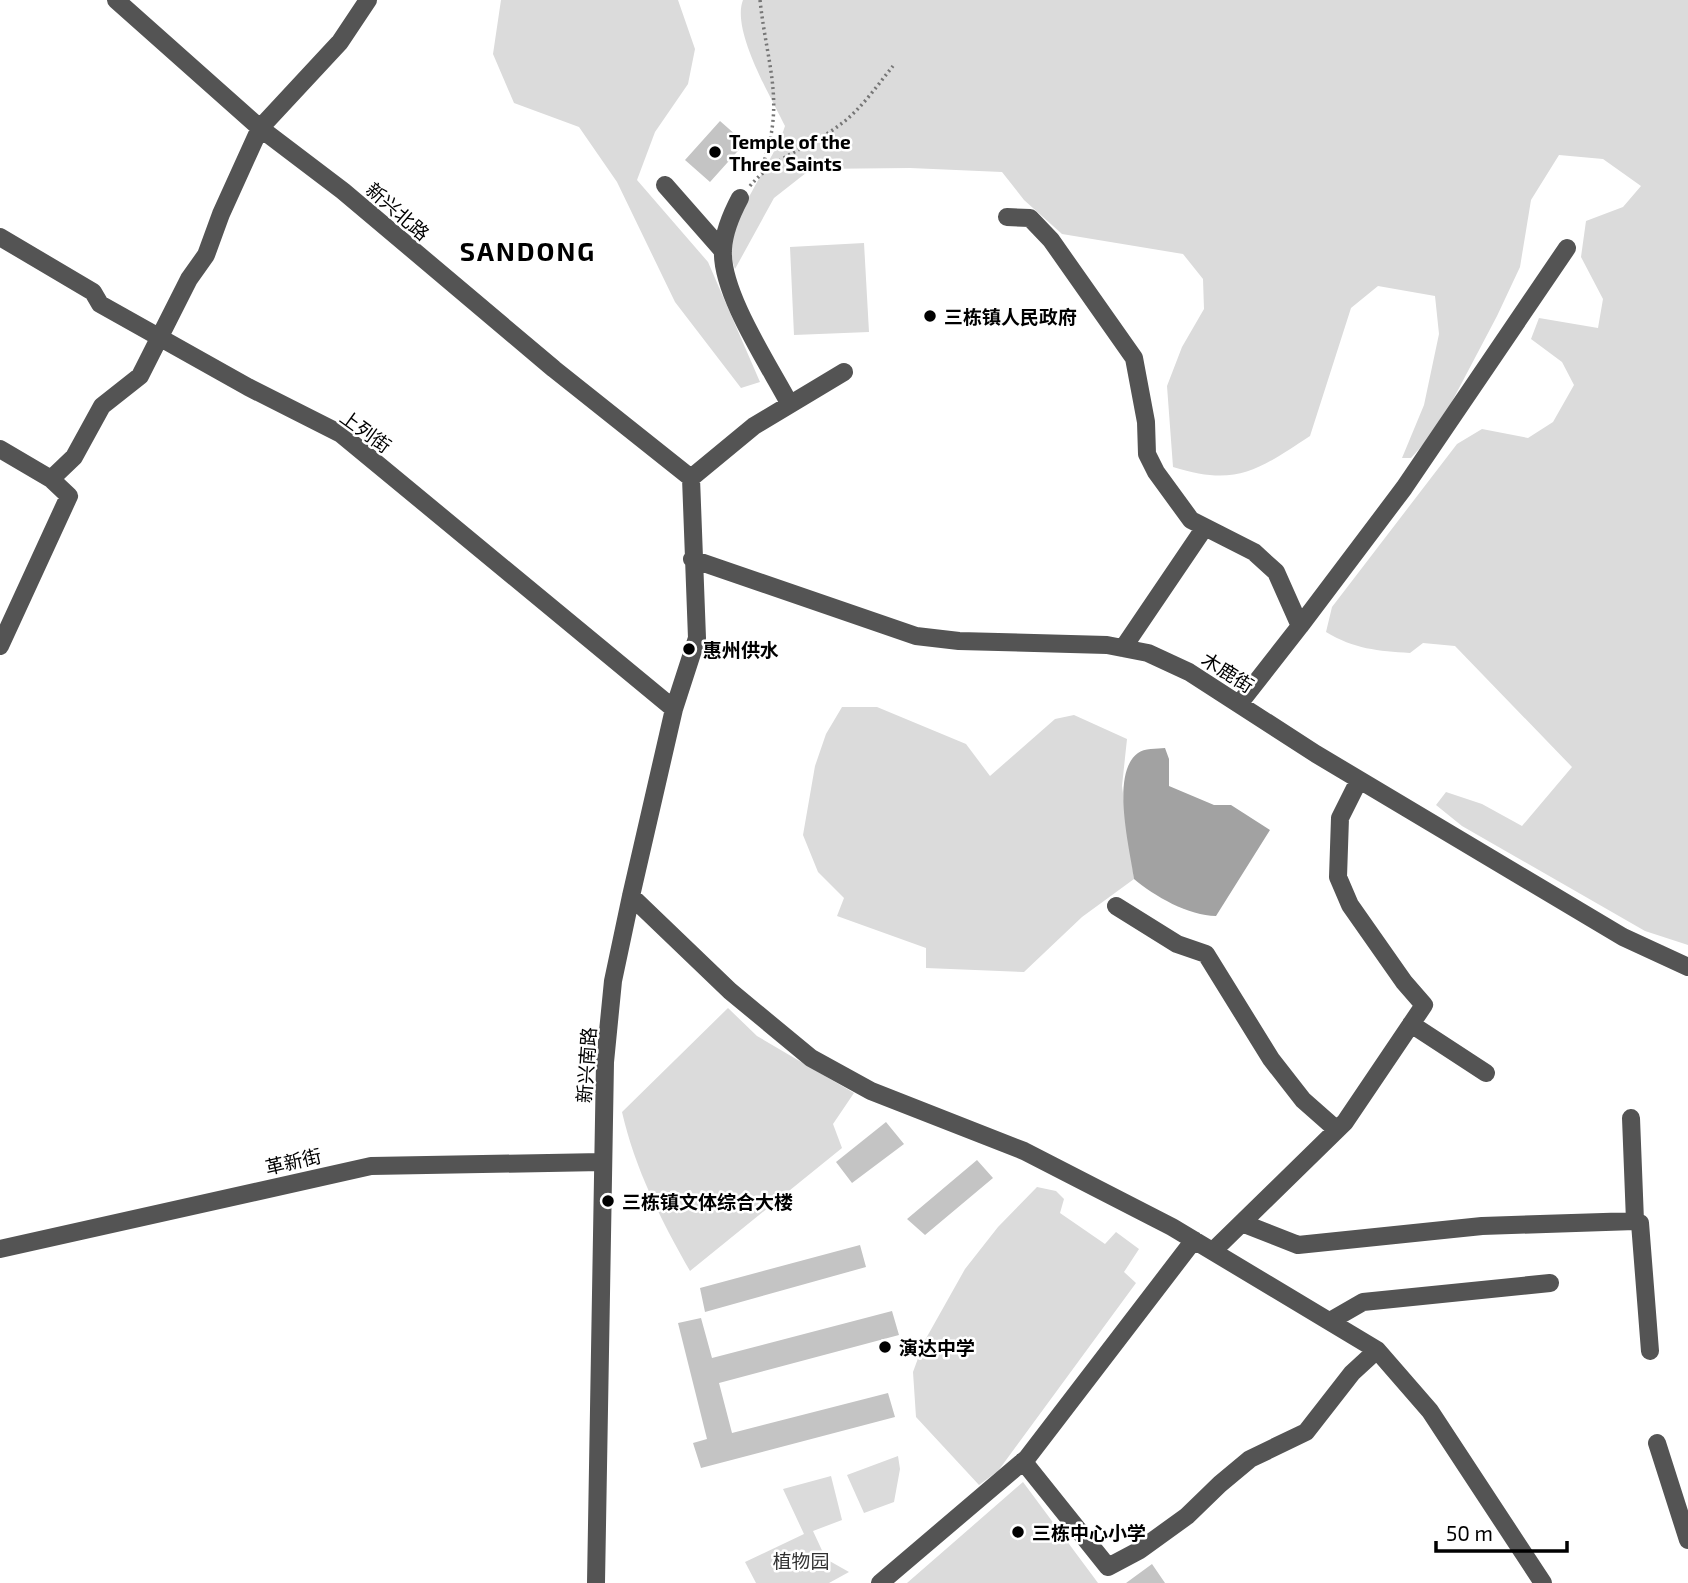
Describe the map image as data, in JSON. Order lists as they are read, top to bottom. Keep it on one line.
{"streets":{"street":["新兴北路","上列街","木鹿街","新兴南路","革新街"]},"crossings":[["上列街","新兴南路"],["木鹿街","新兴南路"],["新兴南路","革新街"]],"districts":["SANDONG"],"parks":["植物园"],"places":["Temple of the Three Saints","三栋镇人民政府","惠州供水","三栋镇文体综合大楼","演达中学","三栋中心小学"],"scale_bar":"50 m"}
